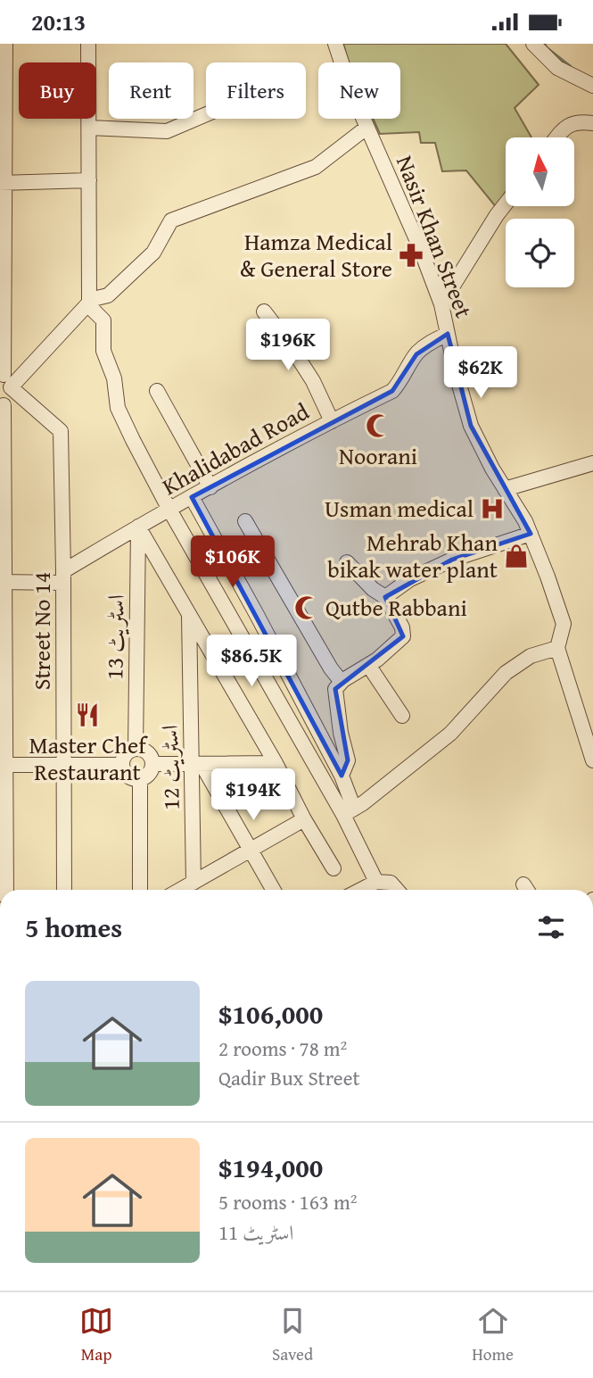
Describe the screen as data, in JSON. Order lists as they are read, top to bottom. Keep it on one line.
{"streets":{"street":["Nasir Khan Street","Khalidabad Road","Street No 14","اسٹریٹ 13","اسٹریٹ 12"]},"crossings":[["Nasir Khan Street","Khalidabad Road"],["Khalidabad Road","Street No 14"],["Khalidabad Road","اسٹریٹ 13"]],"places":{"pharmacy":["Hamza Medical & General Store"],"mosque":["Noorani","Qutbe Rabbani"],"hospital":["Usman medical"],"shop":["Mehrab Khan bikak water plant"],"restaurant":["Master Chef Restaurant"]},"north":"top","page":{"status":"20:13","chip":["Buy","Rent","Filters","New"],"price":["$196K","$62K","$106K","$86.5K","$194K"],"heading":"5 homes","list":[{"name":"$106,000","note":"2 rooms · 78 m² · Qadir Bux Street"},{"name":"$194,000","note":"5 rooms · 163 m² · اسٹریٹ 11"}],"tabs":["Map","Saved","Home"]}}
